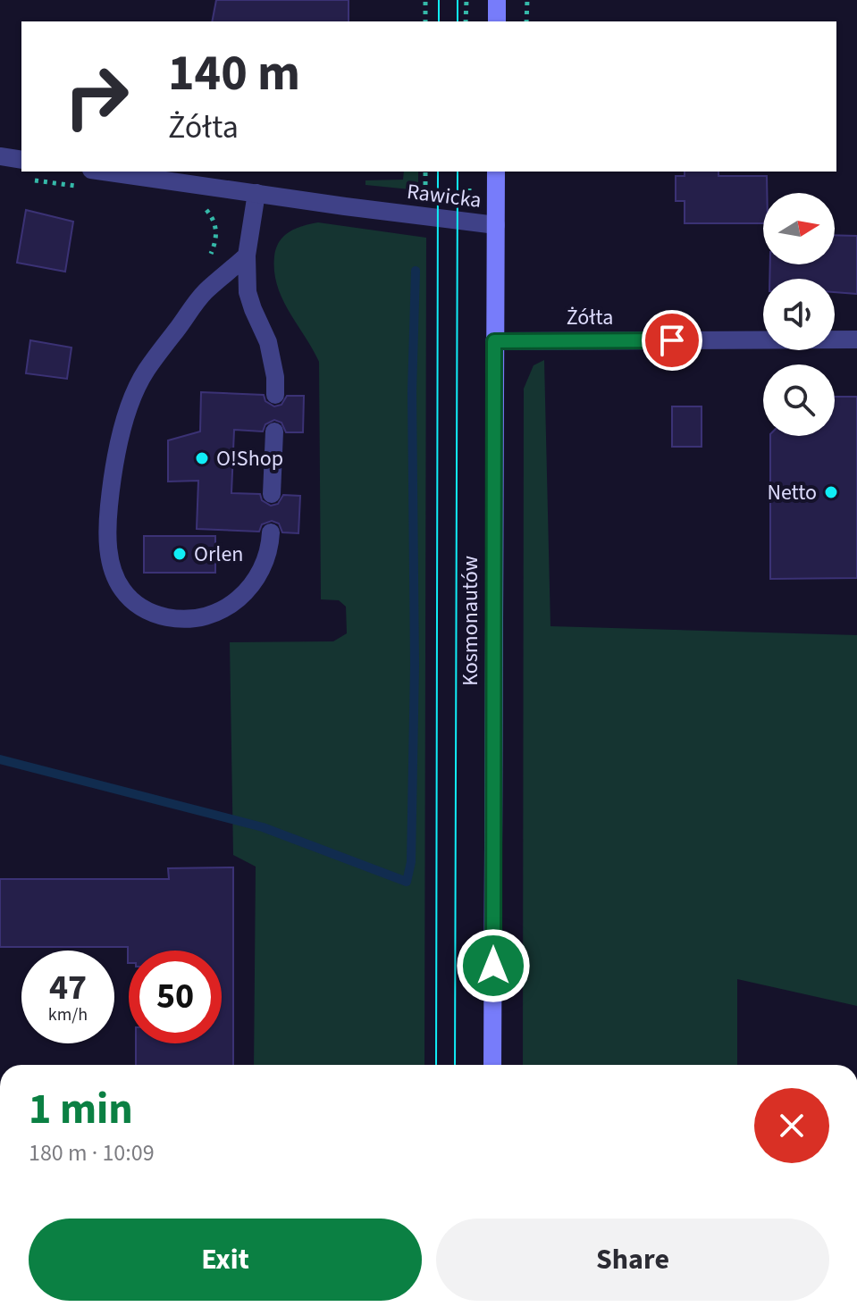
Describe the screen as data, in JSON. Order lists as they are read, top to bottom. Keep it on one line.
{"streets":{"main road":["Kosmonautów"],"street":["Rawicka","Żółta"]},"crossings":[["Rawicka","Kosmonautów"],["Żółta","Kosmonautów"]],"places":["O!Shop","Netto","Orlen"],"north":"right","page":{"turn":["140 m","Żółta"],"speed":"47 km/h","limit":"50","heading":["1 min","180 m · 10:09"],"buttons":["Exit","Share"]}}
